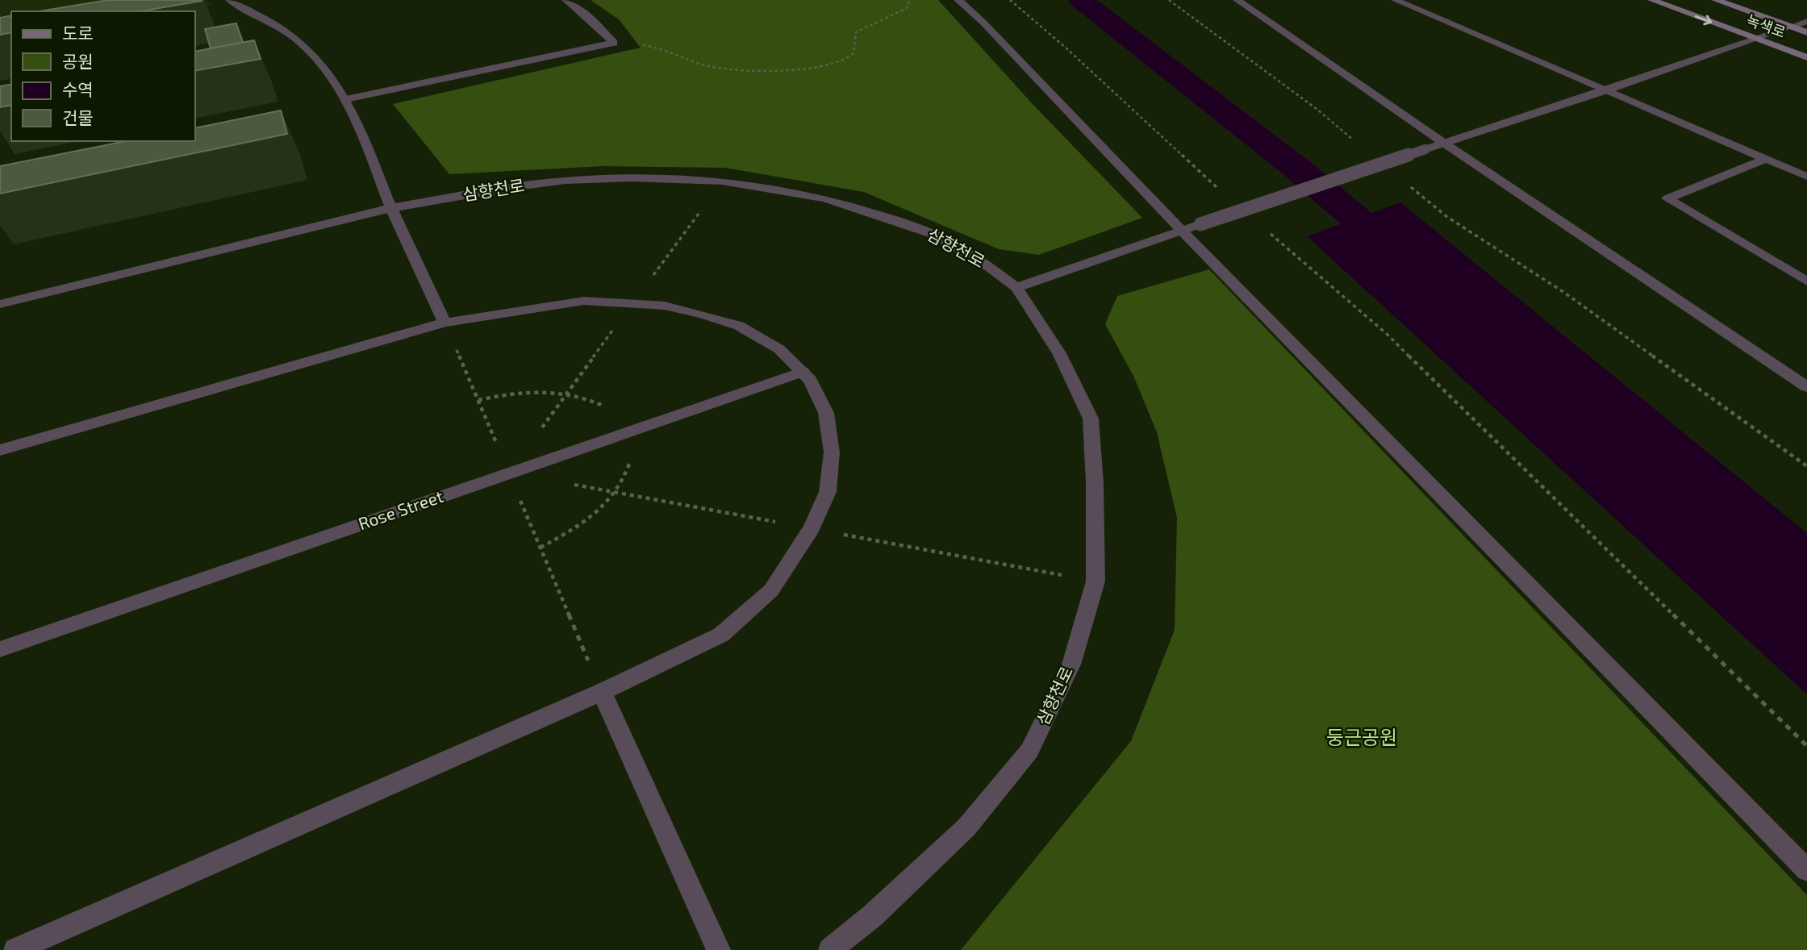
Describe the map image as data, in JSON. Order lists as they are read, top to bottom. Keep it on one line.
{"streets":{"main road":["녹색로"],"street":["삼향천로","Rose Street"]},"parks":["둥근공원"],"legend":["도로","공원","수역","건물"]}
